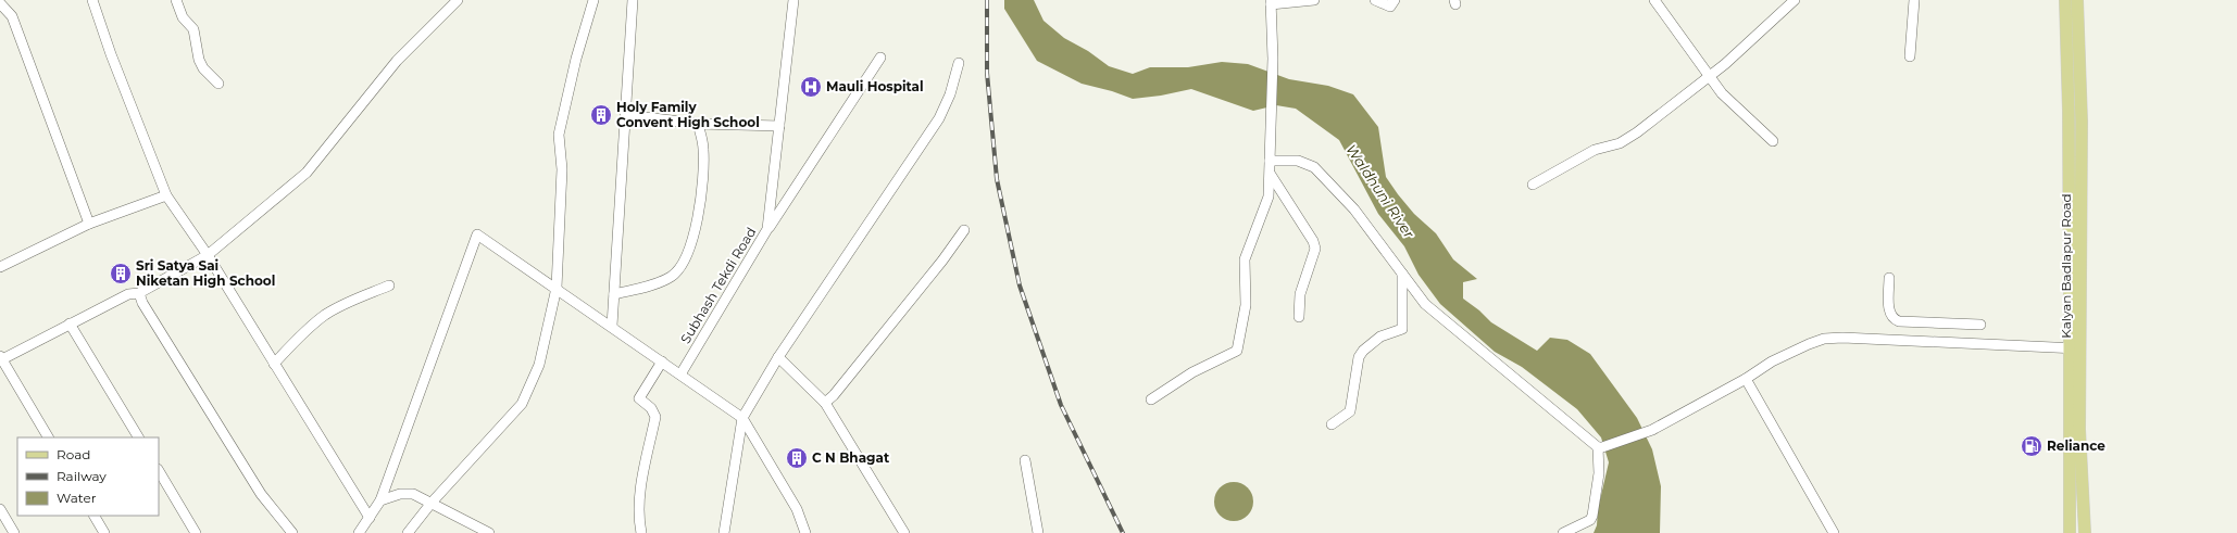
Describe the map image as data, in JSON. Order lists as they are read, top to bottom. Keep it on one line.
{"streets":{"main road":["Kalyan Badlapur Road"],"street":["Subhash Tekdi Road"]},"water":["Waldhuni River"],"places":{"hospital":["Mauli Hospital"],"building":["Holy Family Convent High School","Sri Satya Sai Niketan High School","C N Bhagat"],"fuel station":["Reliance"]},"legend":["Road","Railway","Water"]}
